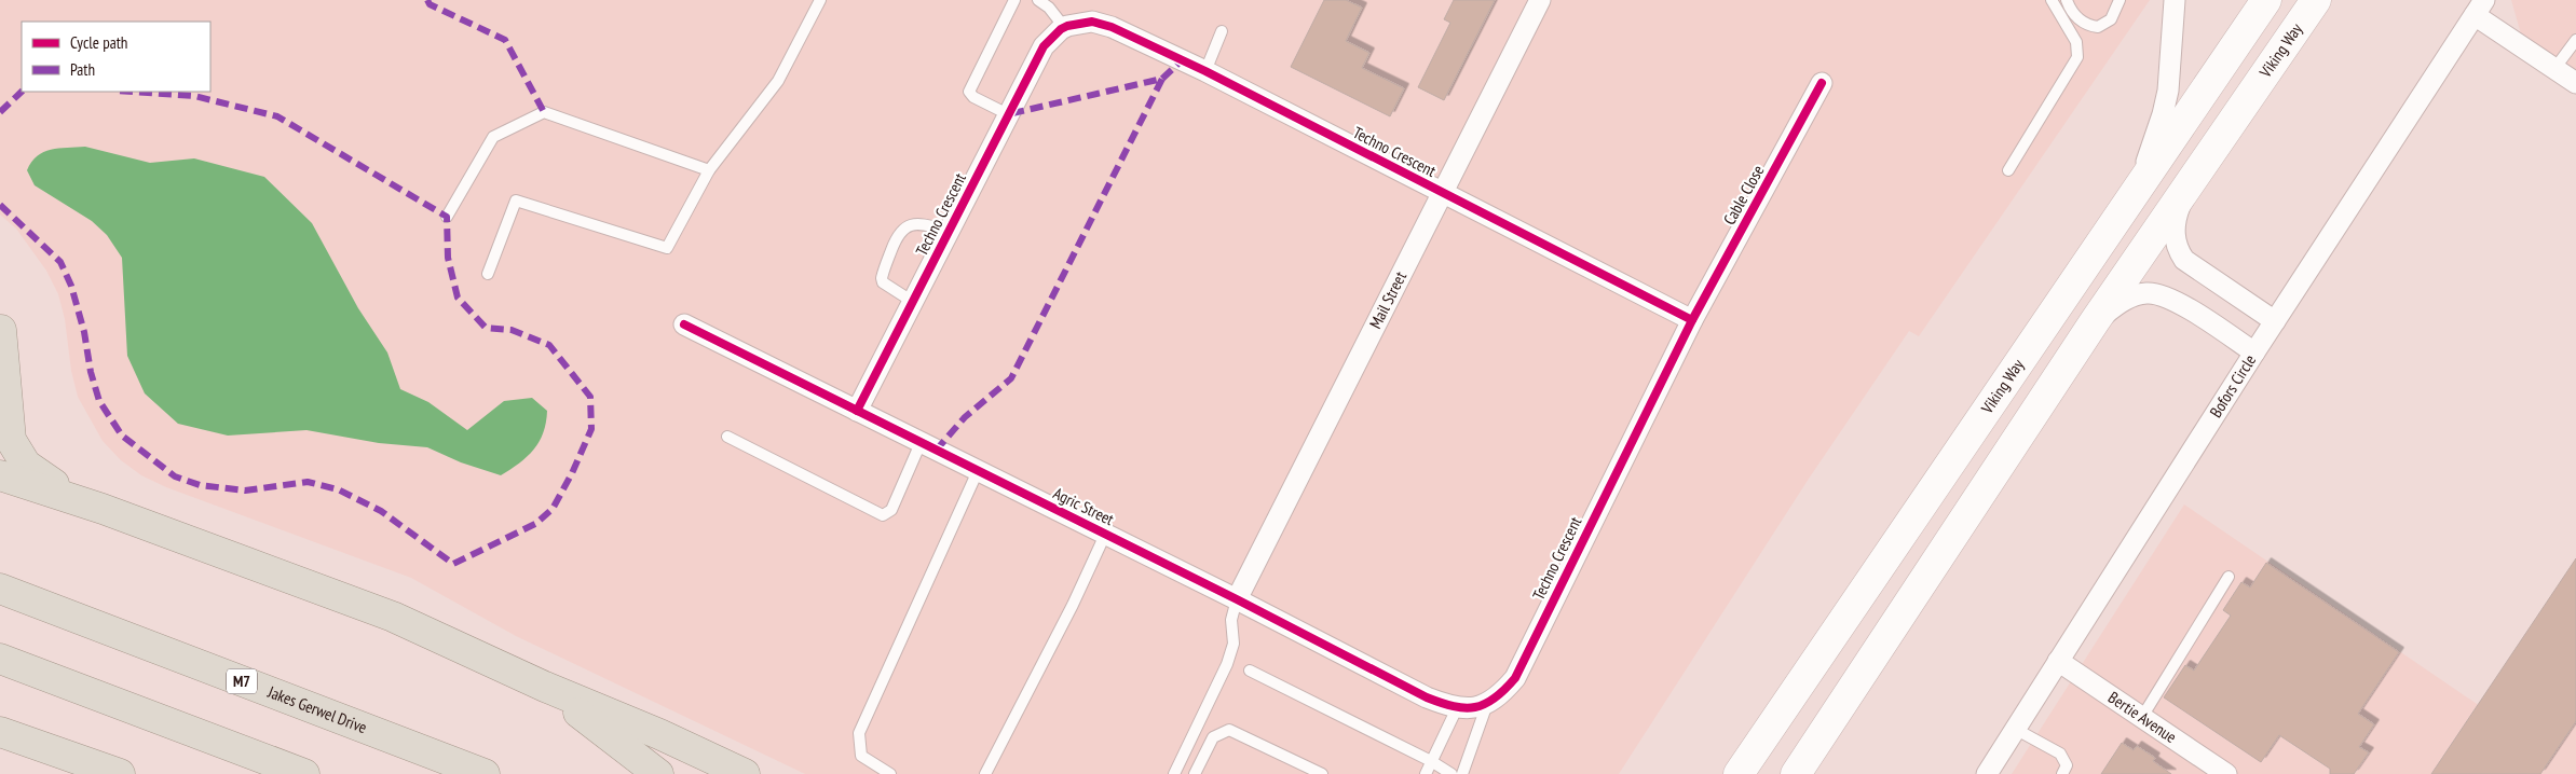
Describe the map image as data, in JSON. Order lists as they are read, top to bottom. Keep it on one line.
{"streets":{"highway":["M7","Jakes Gerwel Drive"],"main road":["Viking Way"],"street":["Techno Crescent","Cable Close","Mail Street","Bofors Circle","Agric Street","Bertie Avenue"]},"crossings":[["Techno Crescent","Cable Close"],["Techno Crescent","Mail Street"],["Techno Crescent","Agric Street"],["Mail Street","Agric Street"],["Bofors Circle","Bertie Avenue"]],"legend":["Cycle path","Path"]}
